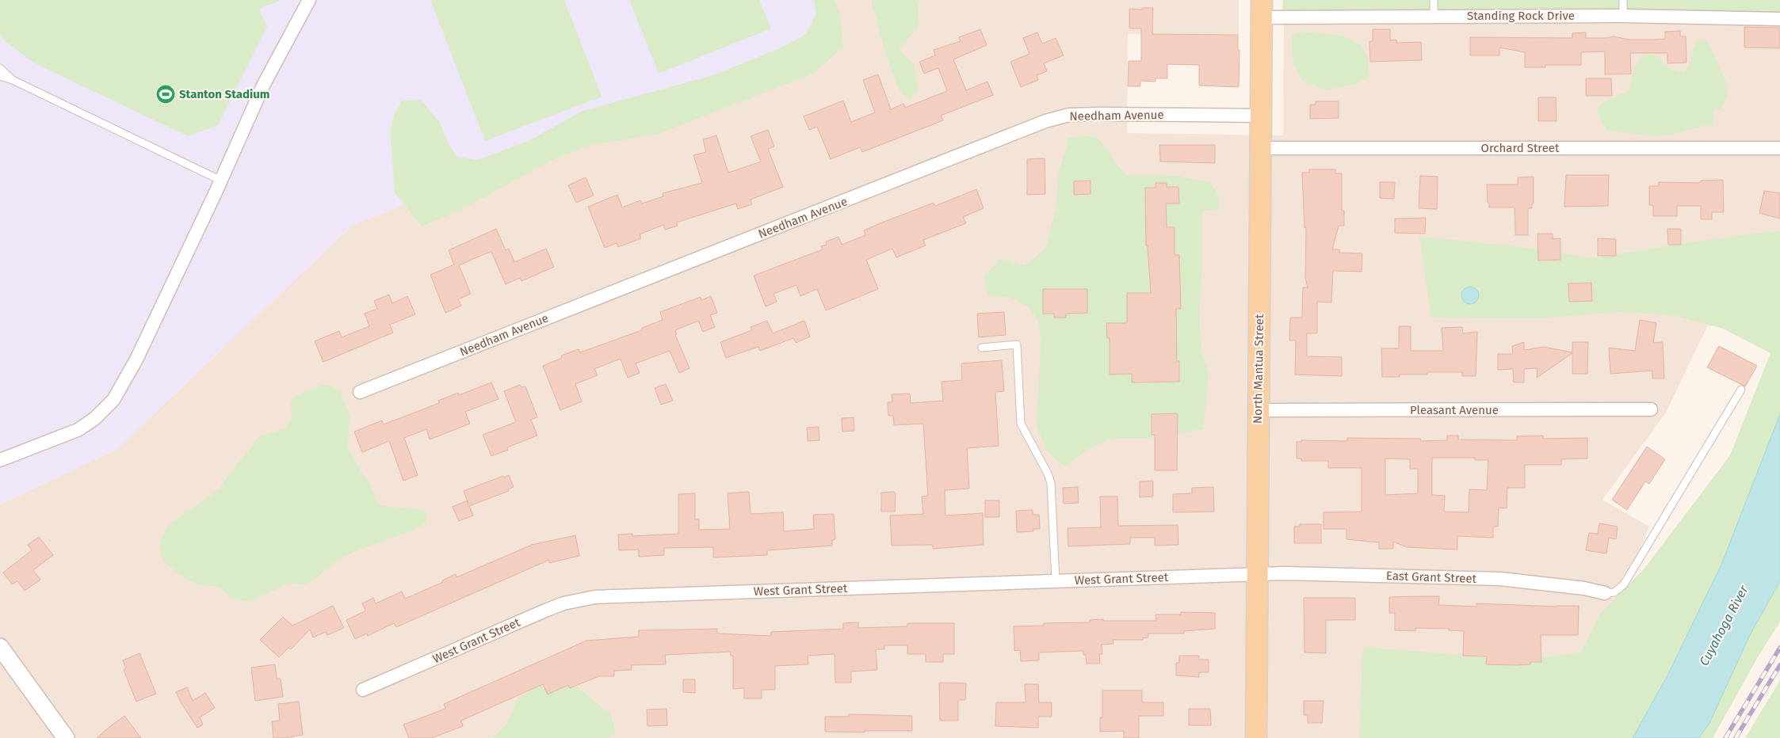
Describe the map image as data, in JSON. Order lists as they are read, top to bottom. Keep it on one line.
{"streets":{"main road":["North Mantua Street"],"street":["Standing Rock Drive","Needham Avenue","Orchard Street","Pleasant Avenue","East Grant Street","West Grant Street"]},"crossings":[["Standing Rock Drive","North Mantua Street"],["Needham Avenue","North Mantua Street"],["Orchard Street","North Mantua Street"],["North Mantua Street","Pleasant Avenue"],["North Mantua Street","East Grant Street"],["North Mantua Street","West Grant Street"],["East Grant Street","West Grant Street"]],"water":["Cuyahoga River"],"places":{"sports":["Stanton Stadium"]}}
